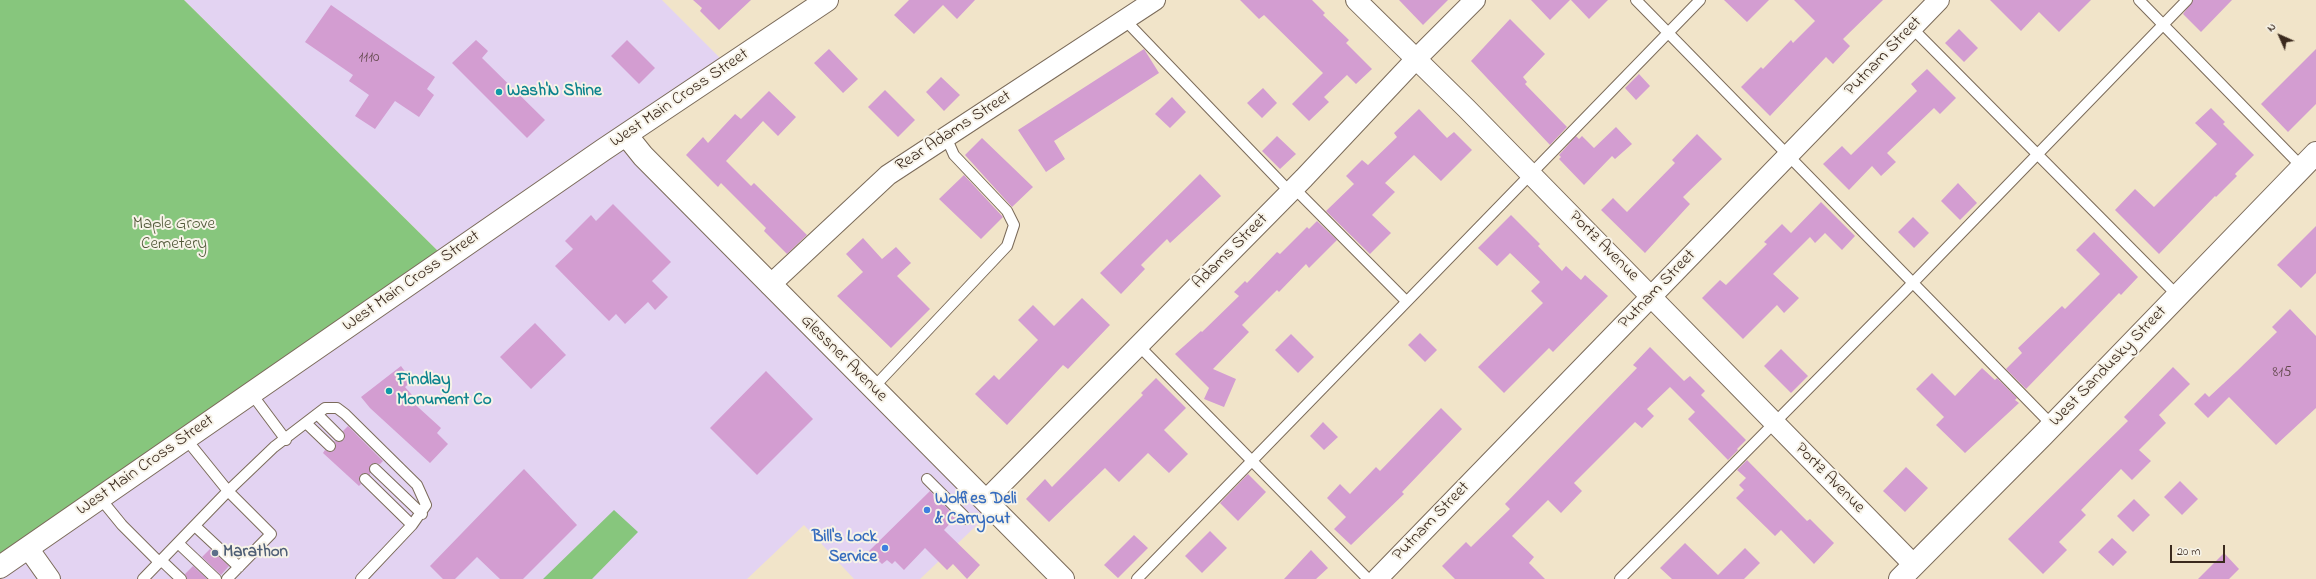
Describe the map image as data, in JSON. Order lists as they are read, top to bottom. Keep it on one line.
{"streets":{"main road":["West Main Cross Street","Glessner Avenue","West Sandusky Street"],"street":["Putnam Street","Rear Adams Street","Portz Avenue","Adams Street"]},"crossings":[["Putnam Street","Portz Avenue"],["West Main Cross Street","Glessner Avenue"],["Rear Adams Street","Glessner Avenue"],["Portz Avenue","Adams Street"],["Portz Avenue","West Sandusky Street"],["Adams Street","Glessner Avenue"]],"parks":["Maple Grove Cemetery"],"places":["Wash'N Shine","Findlay Monument Co","Wolfies Deli & Carryout","Bill's Lock Service","Marathon"],"house_numbers":["1110","815"],"scale_bar":"20 m","north":"top left"}
